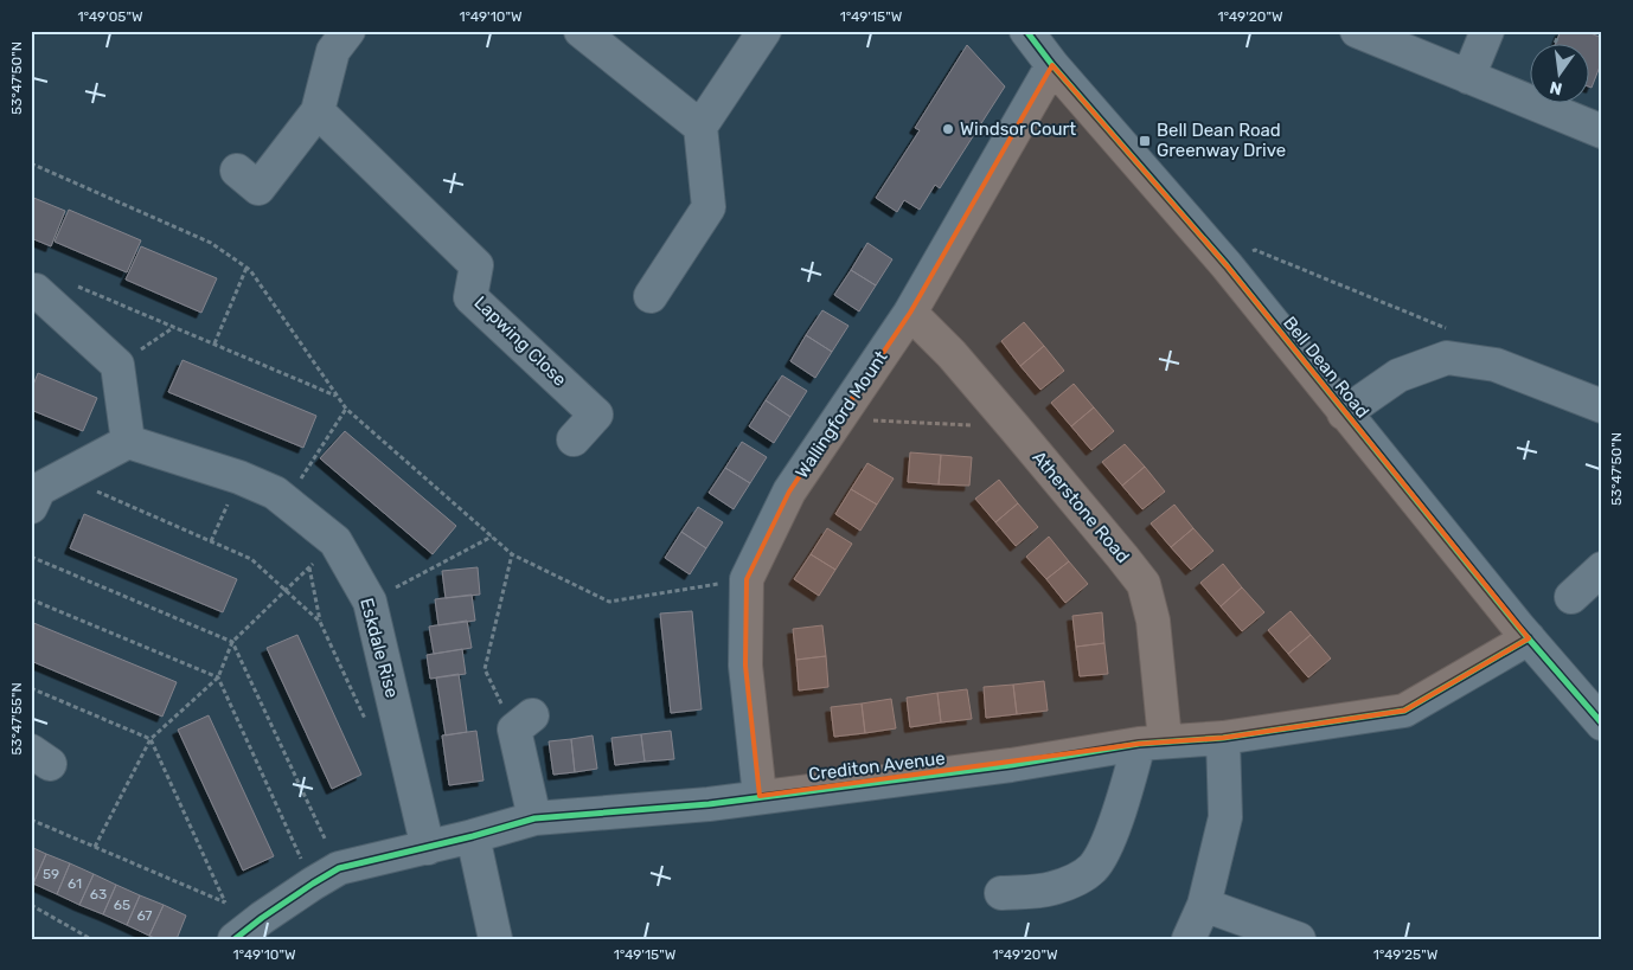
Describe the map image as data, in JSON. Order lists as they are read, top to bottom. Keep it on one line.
{"streets":{"street":["Lapwing Close","Bell Dean Road","Wallingford Mount","Atherstone Road","Eskdale Rise","Crediton Avenue"]},"crossings":[["Bell Dean Road","Wallingford Mount"],["Bell Dean Road","Crediton Avenue"],["Wallingford Mount","Atherstone Road"],["Wallingford Mount","Crediton Avenue"],["Atherstone Road","Crediton Avenue"],["Eskdale Rise","Crediton Avenue"]],"places":{"other":["Windsor Court"],"transit":["Bell Dean Road Greenway Drive"]},"house_numbers":["59","61","63","65","67"],"north":"bottom","coordinates":["1°49'05\"W","1°49'10\"W","1°49'15\"W","1°49'20\"W","53°47'50\"N","53°47'55\"N","1°49'25\"W"]}
